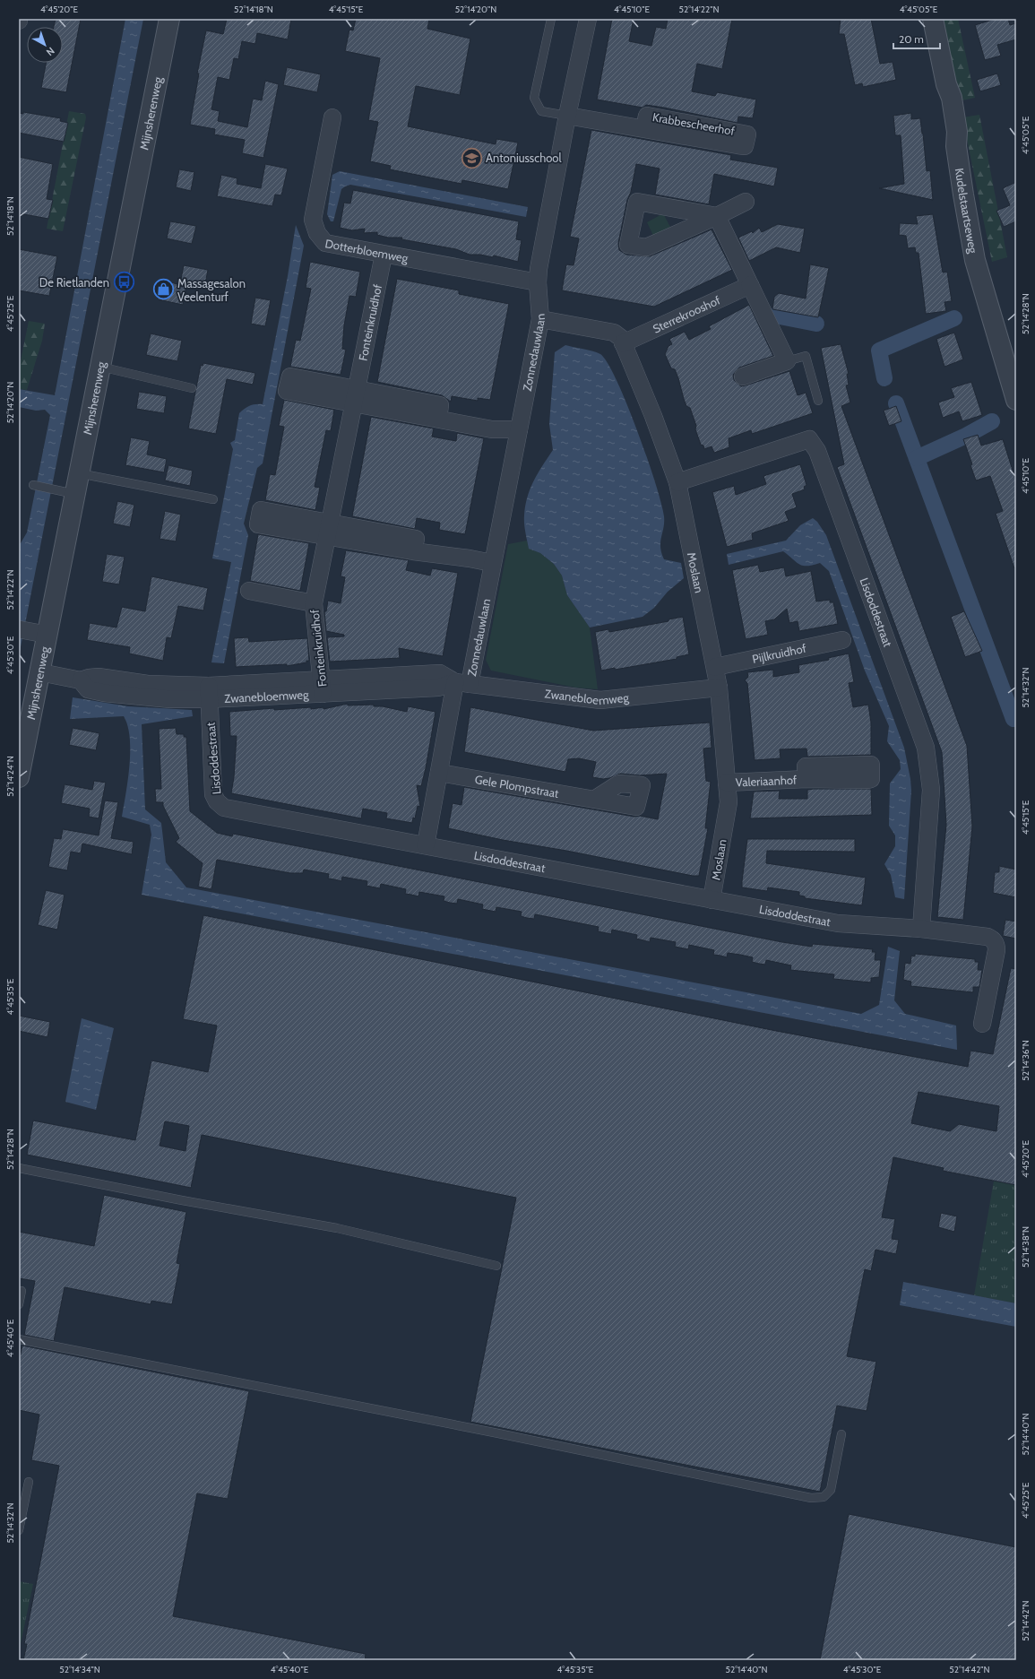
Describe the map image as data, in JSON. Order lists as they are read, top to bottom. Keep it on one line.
{"streets":{"street":["Mijnsherenweg","Krabbescheerhof","Kudelstaartseweg","Dotterbloemweg","Sterrekrooshof","Fonteinkruidhof","Zonnedauwlaan","Moslaan","Lisdoddestraat","Pijlkruidhof","Zwanebloemweg","Valeriaanhof","Gele Plompstraat"]},"crossings":[["Mijnsherenweg","Zwanebloemweg"],["Krabbescheerhof","Zonnedauwlaan"],["Dotterbloemweg","Fonteinkruidhof"],["Dotterbloemweg","Zonnedauwlaan"],["Sterrekrooshof","Moslaan"],["Fonteinkruidhof","Zwanebloemweg"],["Zonnedauwlaan","Moslaan"],["Zonnedauwlaan","Lisdoddestraat"],["Zonnedauwlaan","Zwanebloemweg"],["Zonnedauwlaan","Gele Plompstraat"],["Moslaan","Lisdoddestraat"],["Moslaan","Pijlkruidhof"],["Moslaan","Zwanebloemweg"],["Moslaan","Valeriaanhof"],["Lisdoddestraat","Zwanebloemweg"]],"places":{"school or university":["Antoniusschool"],"bus stop":["De Rietlanden"],"shop":["Massagesalon Veelenturf"]},"scale_bar":"20 m","north":"bottom right","coordinates":["4°45'20\"E","52°14'18\"N","4°45'15\"E","52°14'20\"N","4°45'10\"E","52°14'22\"N","4°45'05\"E","4°45'25\"E","52°14'28\"N","4°45'30\"E","52°14'32\"N","52°14'24\"N","4°45'35\"E","52°14'36\"N","52°14'38\"N","4°45'40\"E","52°14'40\"N","52°14'42\"N","52°14'34\"N"]}
